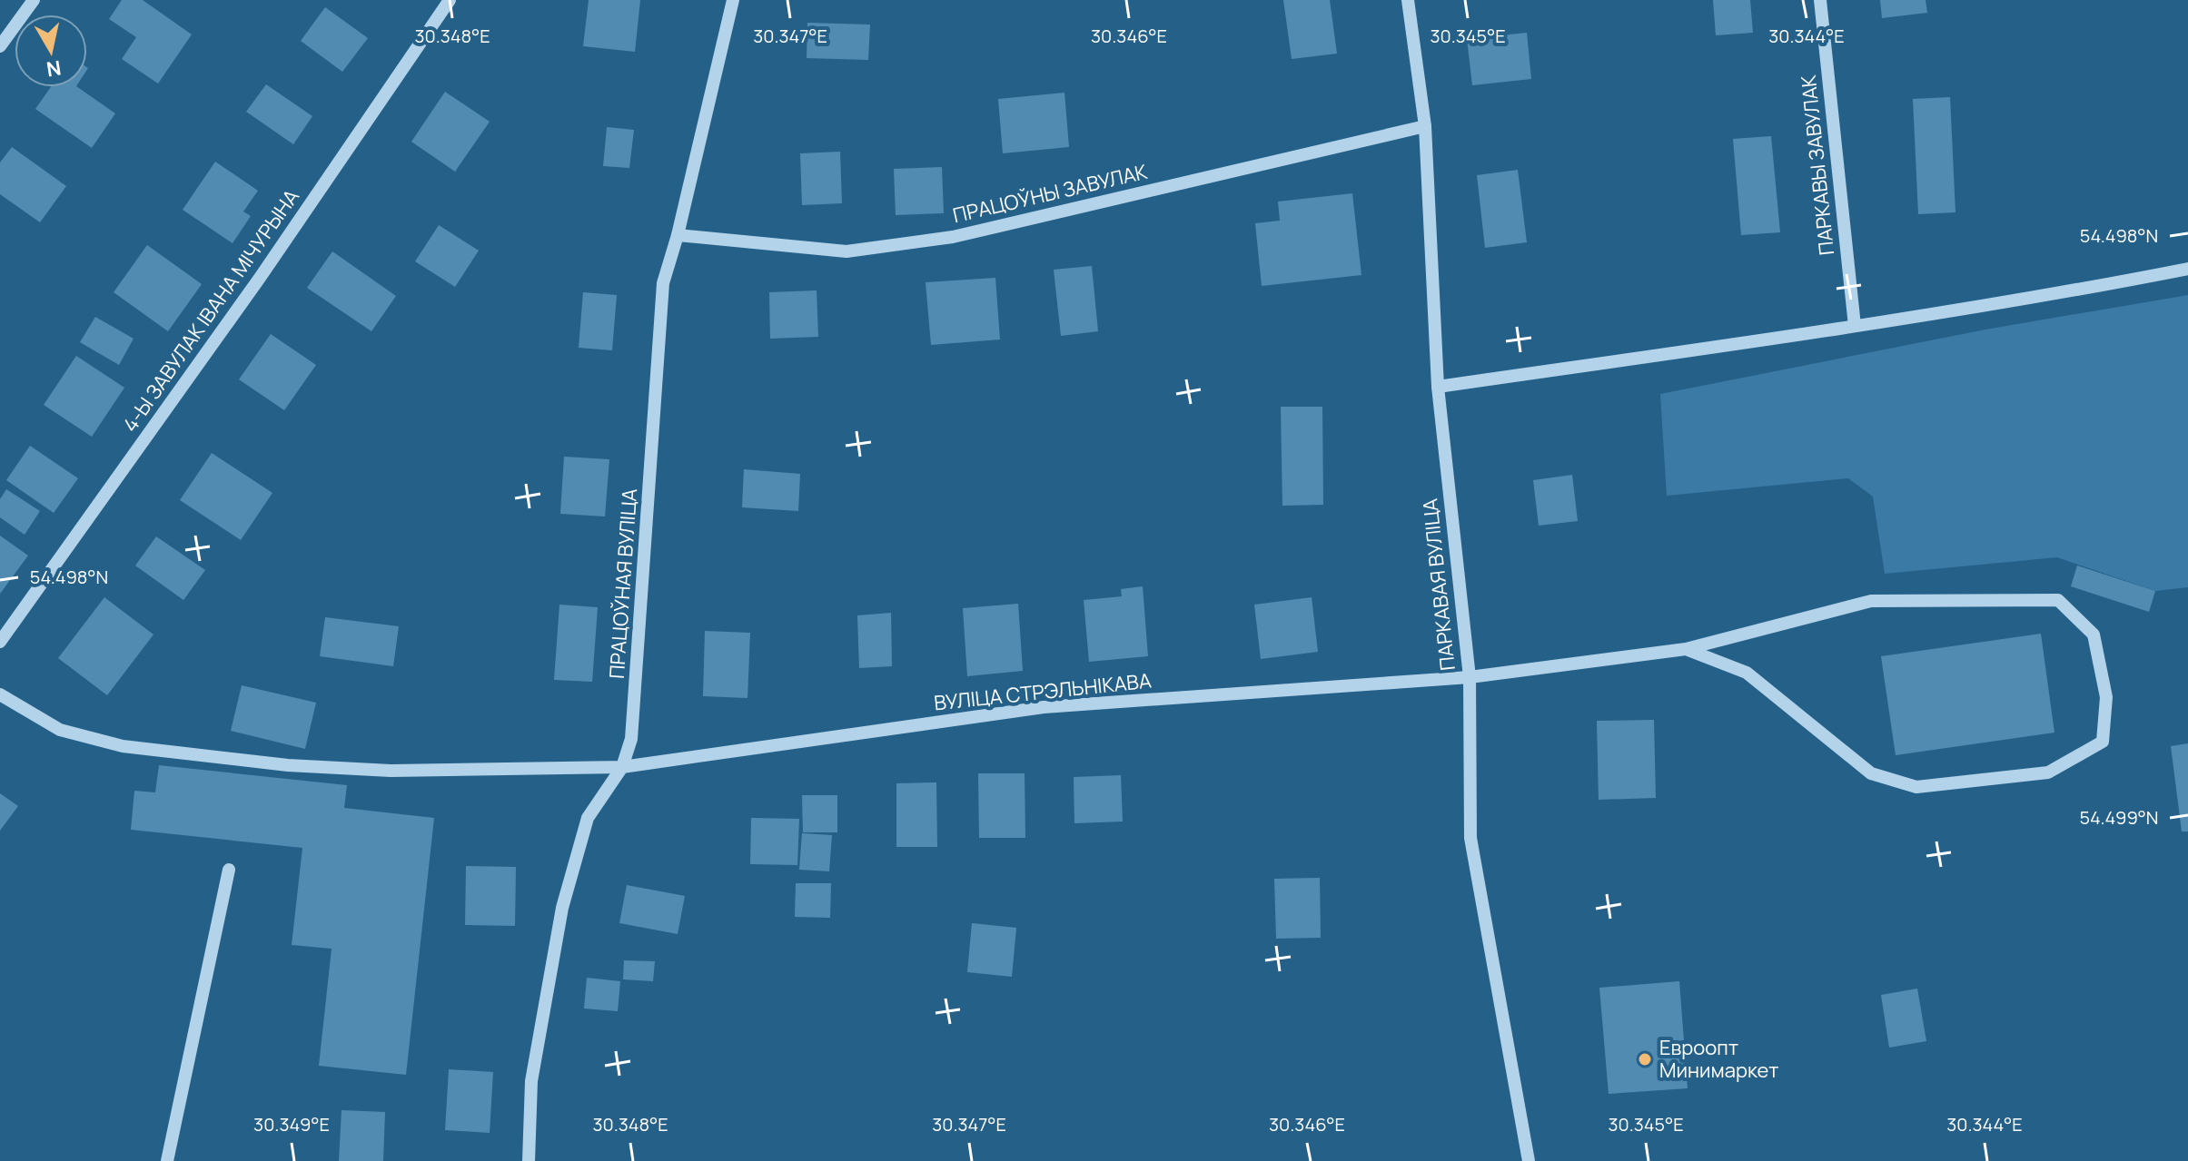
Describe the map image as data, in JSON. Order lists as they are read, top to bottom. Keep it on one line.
{"streets":{"street":["ПАРКАВЫ ЗАВУЛАК","ПРАЦОЎНЫ ЗАВУЛАК","4-Ы ЗАВУЛАК ІВАНА МІЧУРЫНА","ПРАЦОЎНАЯ ВУЛІЦА","ПАРКАВАЯ ВУЛІЦА","ВУЛІЦА СТРЭЛЬНІКАВА"]},"crossings":[["ПРАЦОЎНЫ ЗАВУЛАК","ПРАЦОЎНАЯ ВУЛІЦА"],["ПРАЦОЎНЫ ЗАВУЛАК","ПАРКАВАЯ ВУЛІЦА"],["ПРАЦОЎНАЯ ВУЛІЦА","ВУЛІЦА СТРЭЛЬНІКАВА"],["ПАРКАВАЯ ВУЛІЦА","ВУЛІЦА СТРЭЛЬНІКАВА"]],"places":["Евроопт Минимаркет"],"north":"bottom","coordinates":["30.348°E","30.347°E","30.346°E","30.345°E","30.344°E","54.498°N","54.499°N","30.349°E"]}
